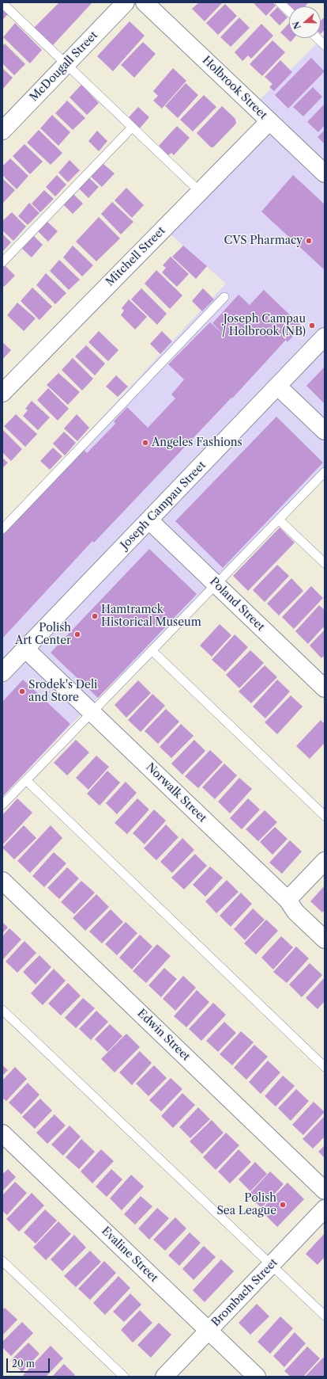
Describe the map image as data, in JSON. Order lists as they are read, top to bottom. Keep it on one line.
{"streets":{"street":["McDougall Street","Holbrook Street","Mitchell Street","Joseph Campau Street","Poland Street","Norwalk Street","Edwin Street","Evaline Street","Brombach Street"]},"crossings":[["Holbrook Street","Mitchell Street"],["Joseph Campau Street","Poland Street"],["Joseph Campau Street","Norwalk Street"],["Evaline Street","Brombach Street"]],"places":["CVS Pharmacy","Joseph Campau / Holbrook (NB)","Angeles Fashions","Hamtramck Historical Museum","Polish Art Center","Srodek's Deli and Store","Polish Sea League"],"scale_bar":"20 m","north":"left"}
